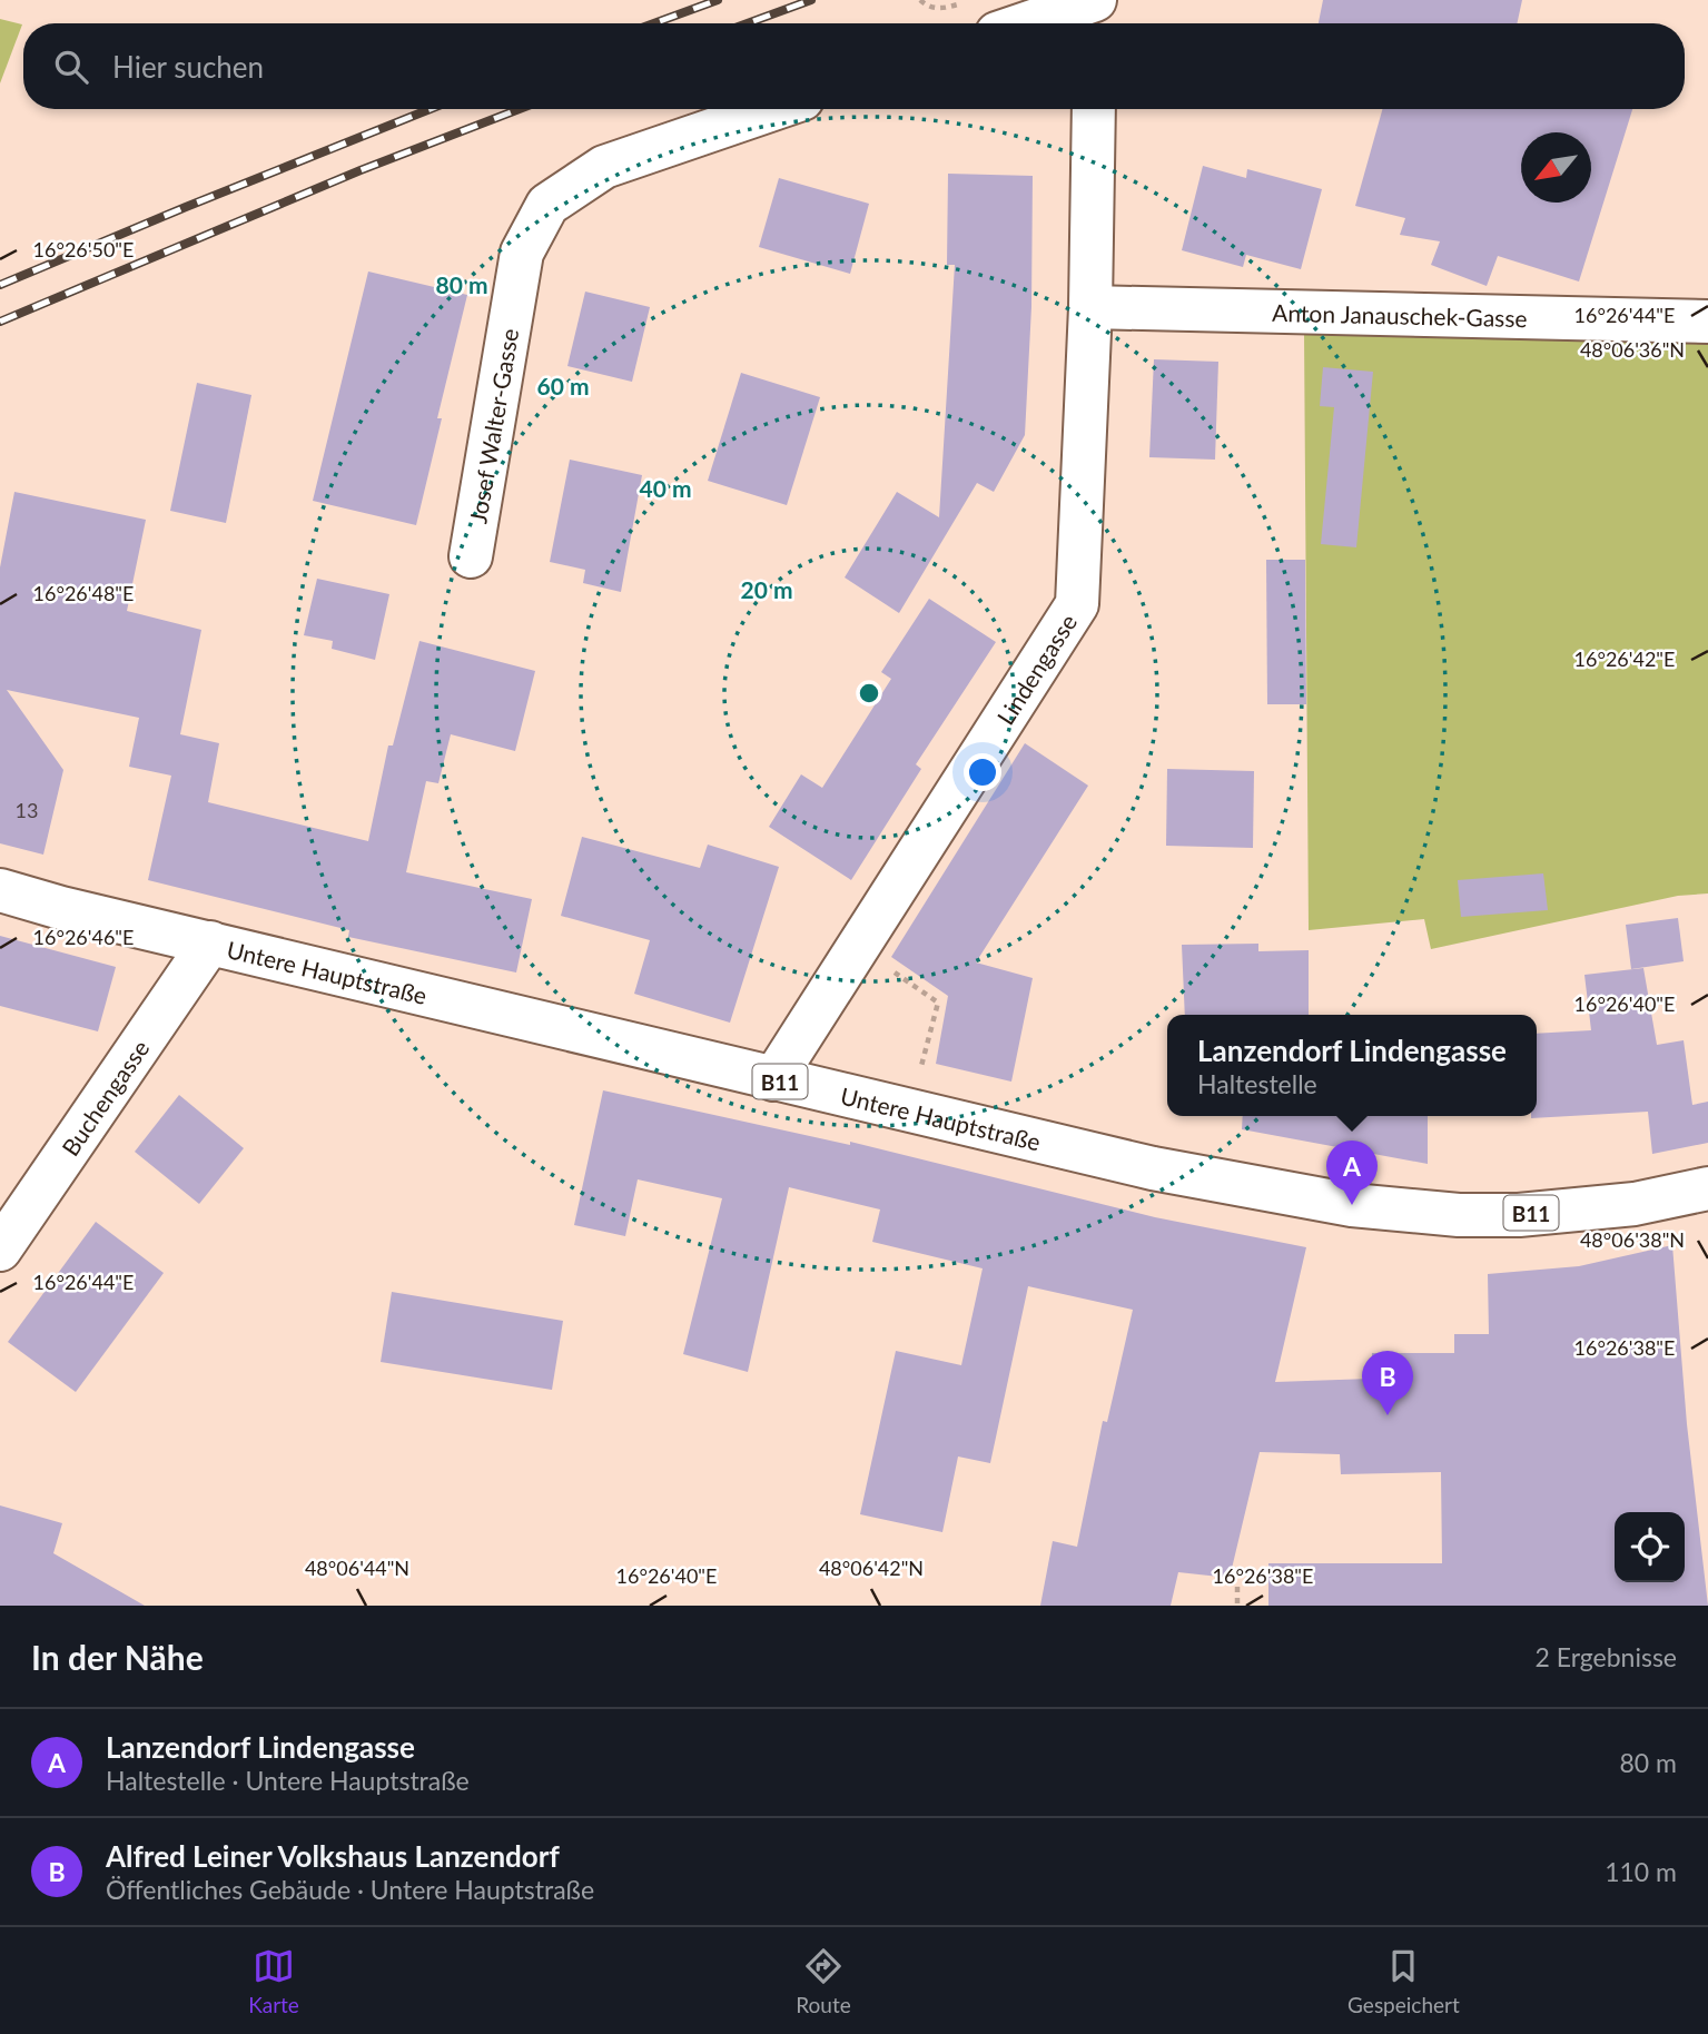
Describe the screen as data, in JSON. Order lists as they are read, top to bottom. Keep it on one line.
{"streets":{"street":["Anton Janauschek-Gasse","Josef Walter-Gasse","Lindengasse","Untere Hauptstraße","B11","Buchengasse"]},"crossings":[["Anton Janauschek-Gasse","Lindengasse"],["Lindengasse","Untere Hauptstraße"],["Untere Hauptstraße","Buchengasse"]],"house_numbers":["13"],"north":"bottom left","page":{"search":"Hier suchen","popup":["Lanzendorf Lindengasse","Haltestelle"],"pins":["A","B"],"heading":["In der Nähe","2 Ergebnisse"],"list":[{"mark":"A","name":"Lanzendorf Lindengasse","note":"Haltestelle · Untere Hauptstraße","value":"80 m"},{"mark":"B","name":"Alfred Leiner Volkshaus Lanzendorf","note":"Öffentliches Gebäude · Untere Hauptstraße","value":"110 m"}],"nav":["Karte","Route","Gespeichert"]},"coordinates":["16°26'50\"E","16°26'44\"E","48°06'36\"N","16°26'48\"E","16°26'42\"E","16°26'46\"E","16°26'40\"E","48°06'38\"N","16°26'38\"E","48°06'44\"N","48°06'42\"N"],"rings":["80 m","60 m","40 m","20 m"]}
